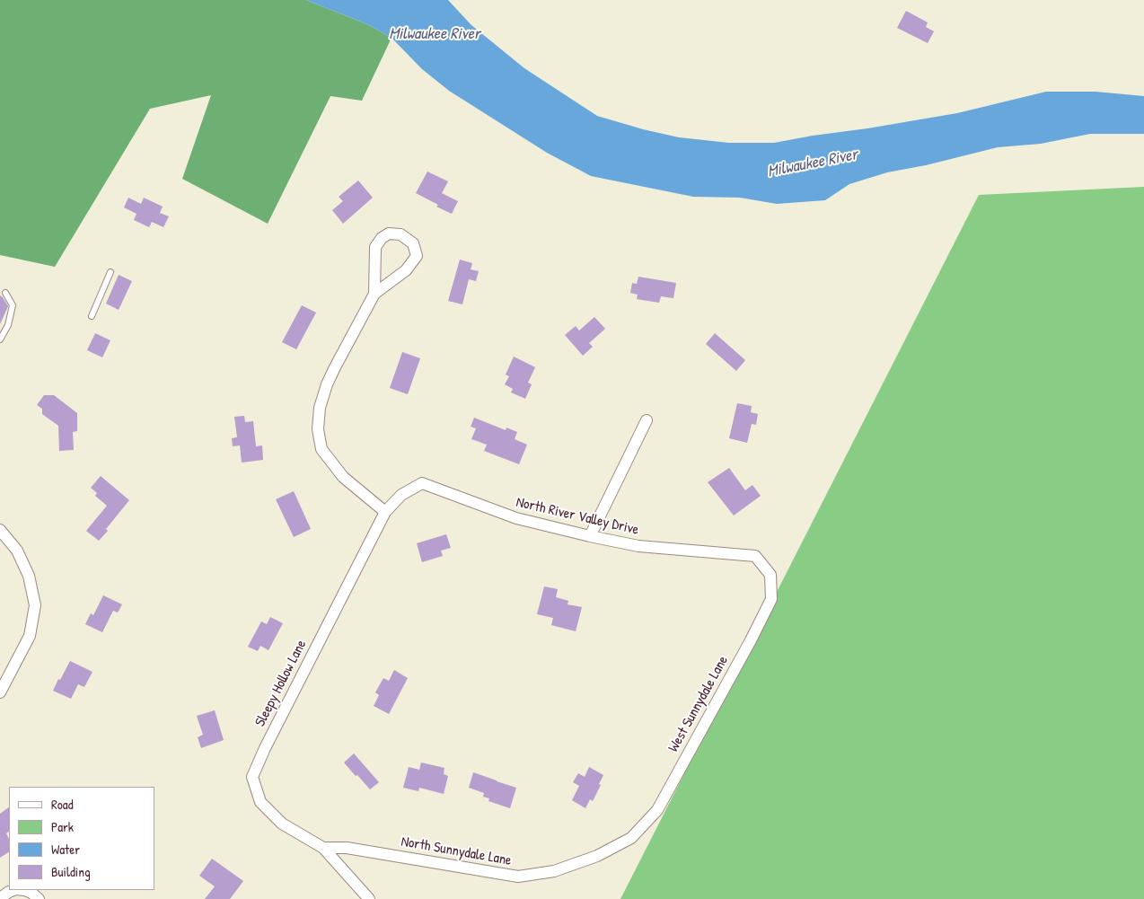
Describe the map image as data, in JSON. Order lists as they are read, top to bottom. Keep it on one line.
{"streets":{"street":["North River Valley Drive","Sleepy Hollow Lane","West Sunnydale Lane","North Sunnydale Lane"]},"crossings":[["North River Valley Drive","Sleepy Hollow Lane"],["North River Valley Drive","West Sunnydale Lane"],["Sleepy Hollow Lane","North Sunnydale Lane"],["West Sunnydale Lane","North Sunnydale Lane"]],"water":["Milwaukee River"],"legend":["Road","Park","Water","Building"]}
